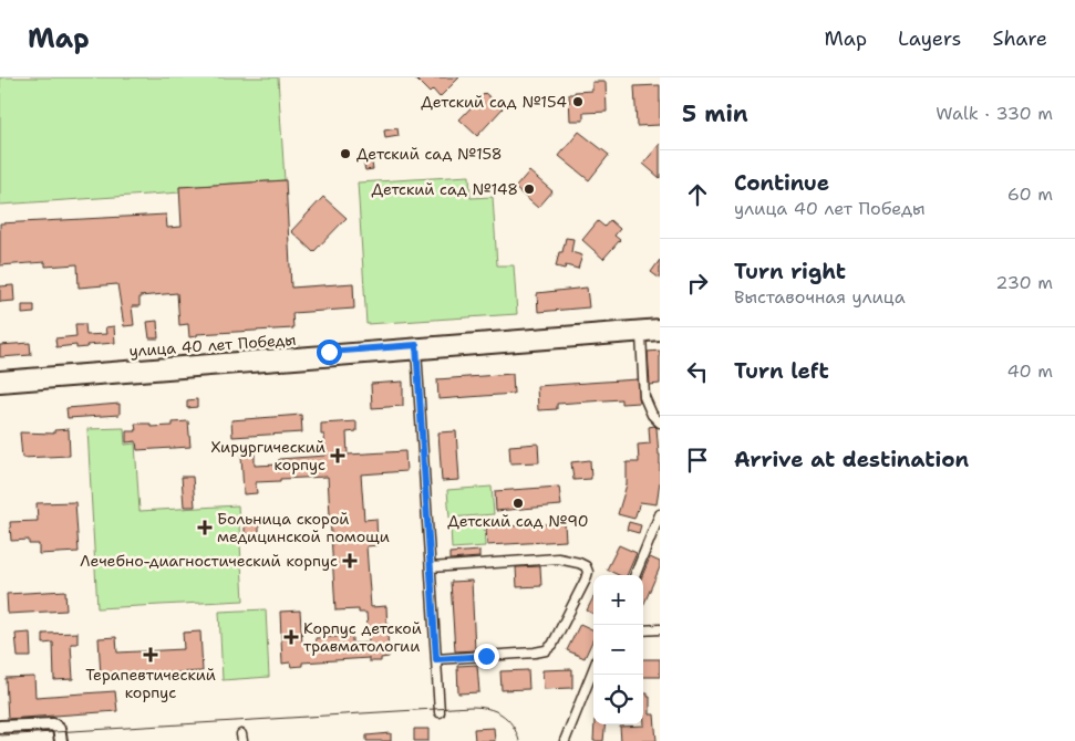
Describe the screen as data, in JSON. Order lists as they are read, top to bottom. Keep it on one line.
{"streets":{"main road":["улица 40 лет Победы"]},"places":{"other":["Детский сад №154","Детский сад №158","Детский сад №148","Детский сад №90"],"health":["Хирургический корпус","Больница скорой медицинской помощи","Лечебно-диагностический корпус","Корпус детской травматологии","Терапевтический корпус"]},"page":{"header":"Map","nav":["Map","Layers","Share"],"heading":["5 min","Walk · 330 m"],"list":[["Continue","улица 40 лет Победы","60 m"],["Turn right","Выставочная улица","230 m"],["Turn left","40 m"],"Arrive at destination"],"map_buttons":["+","−"]}}
